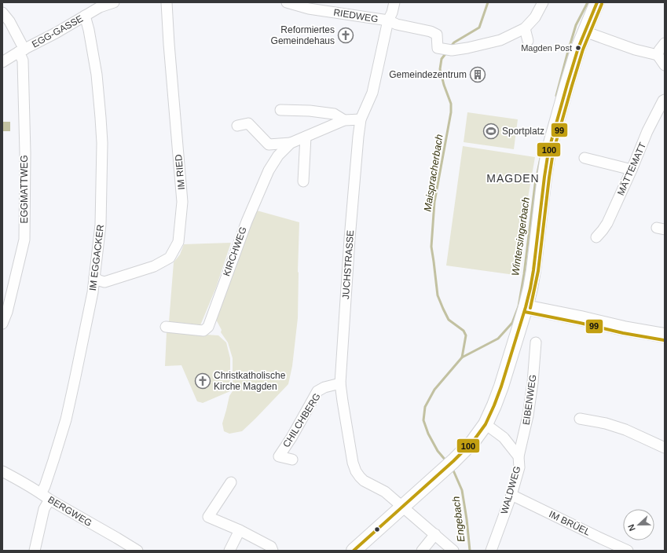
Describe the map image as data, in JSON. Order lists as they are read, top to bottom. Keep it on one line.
{"streets":{"street":["RIEDWEG","EGG-GASSE","MÄTTEMATT","IM RIED","EGGMATTWEG","KIRCHWEG","IM EGGACKER","JUCHSTRASSE","EIBENWEG","CHILCHBERG","WALDWEG","BERGWEG","IM BRÜEL"]},"crossings":[["RIEDWEG","JUCHSTRASSE"],["EGG-GASSE","EGGMATTWEG"],["EGG-GASSE","IM EGGACKER"],["IM RIED","IM EGGACKER"],["KIRCHWEG","JUCHSTRASSE"],["IM EGGACKER","BERGWEG"],["JUCHSTRASSE","CHILCHBERG"],["EIBENWEG","WALDWEG"],["WALDWEG","IM BRÜEL"]],"districts":["MAGDEN"],"water":["Maispracherbach","Wintersingerbach","Engebach"],"places":{"church":["Reformiertes Gemeindehaus","Christkatholische Kirche Magden"],"other":["Magden Post"],"building":["Gemeindezentrum"],"sports":["Sportplatz"]},"lines":["transit line 100","transit line 99"],"north":"left"}
